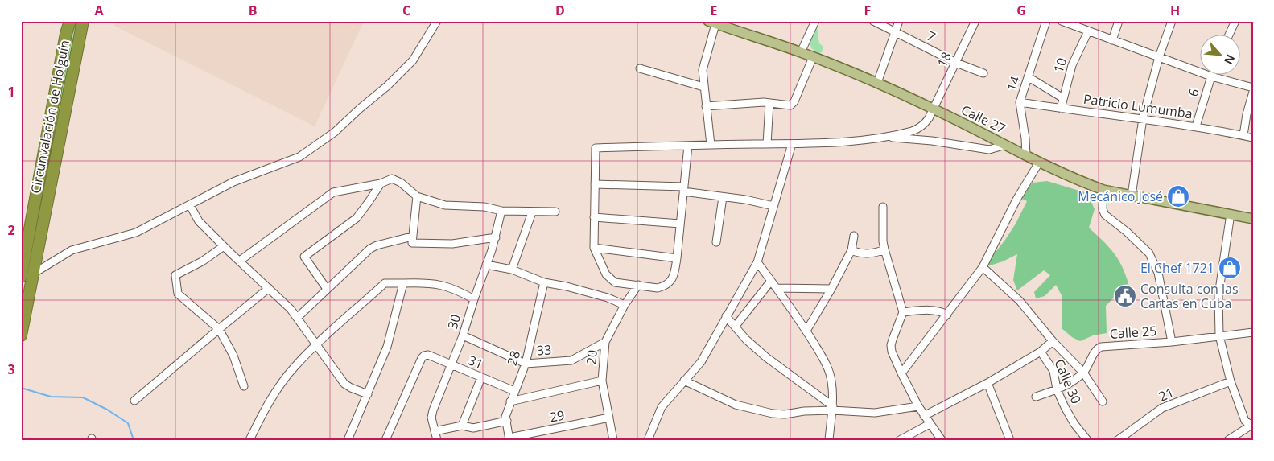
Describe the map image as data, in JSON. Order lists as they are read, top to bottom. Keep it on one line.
{"streets":{"highway":["Circunvalación de Holguín"],"main road":["Calle 27"],"street":["7","18","10","14","6","Patricio Lumumba","30","Calle 25","33","20","28","31","Calle 30","21","29"]},"crossings":[["7","18"],["18","Calle 27"],["10","Patricio Lumumba"],["14","Patricio Lumumba"],["14","Calle 27"],["6","Patricio Lumumba"],["30","33"],["30","31"],["Calle 25","Calle 30"],["33","20"],["33","28"],["20","29"],["28","31"],["28","29"]],"places":{"shop":["Mecánico José","El Chef 1721"],"public building":["Consulta con las Cartas en Cuba"]},"north":"bottom right","grid":{"columns":["A","B","C","D","E","F","G","H"],"rows":["1","2","3"]}}
